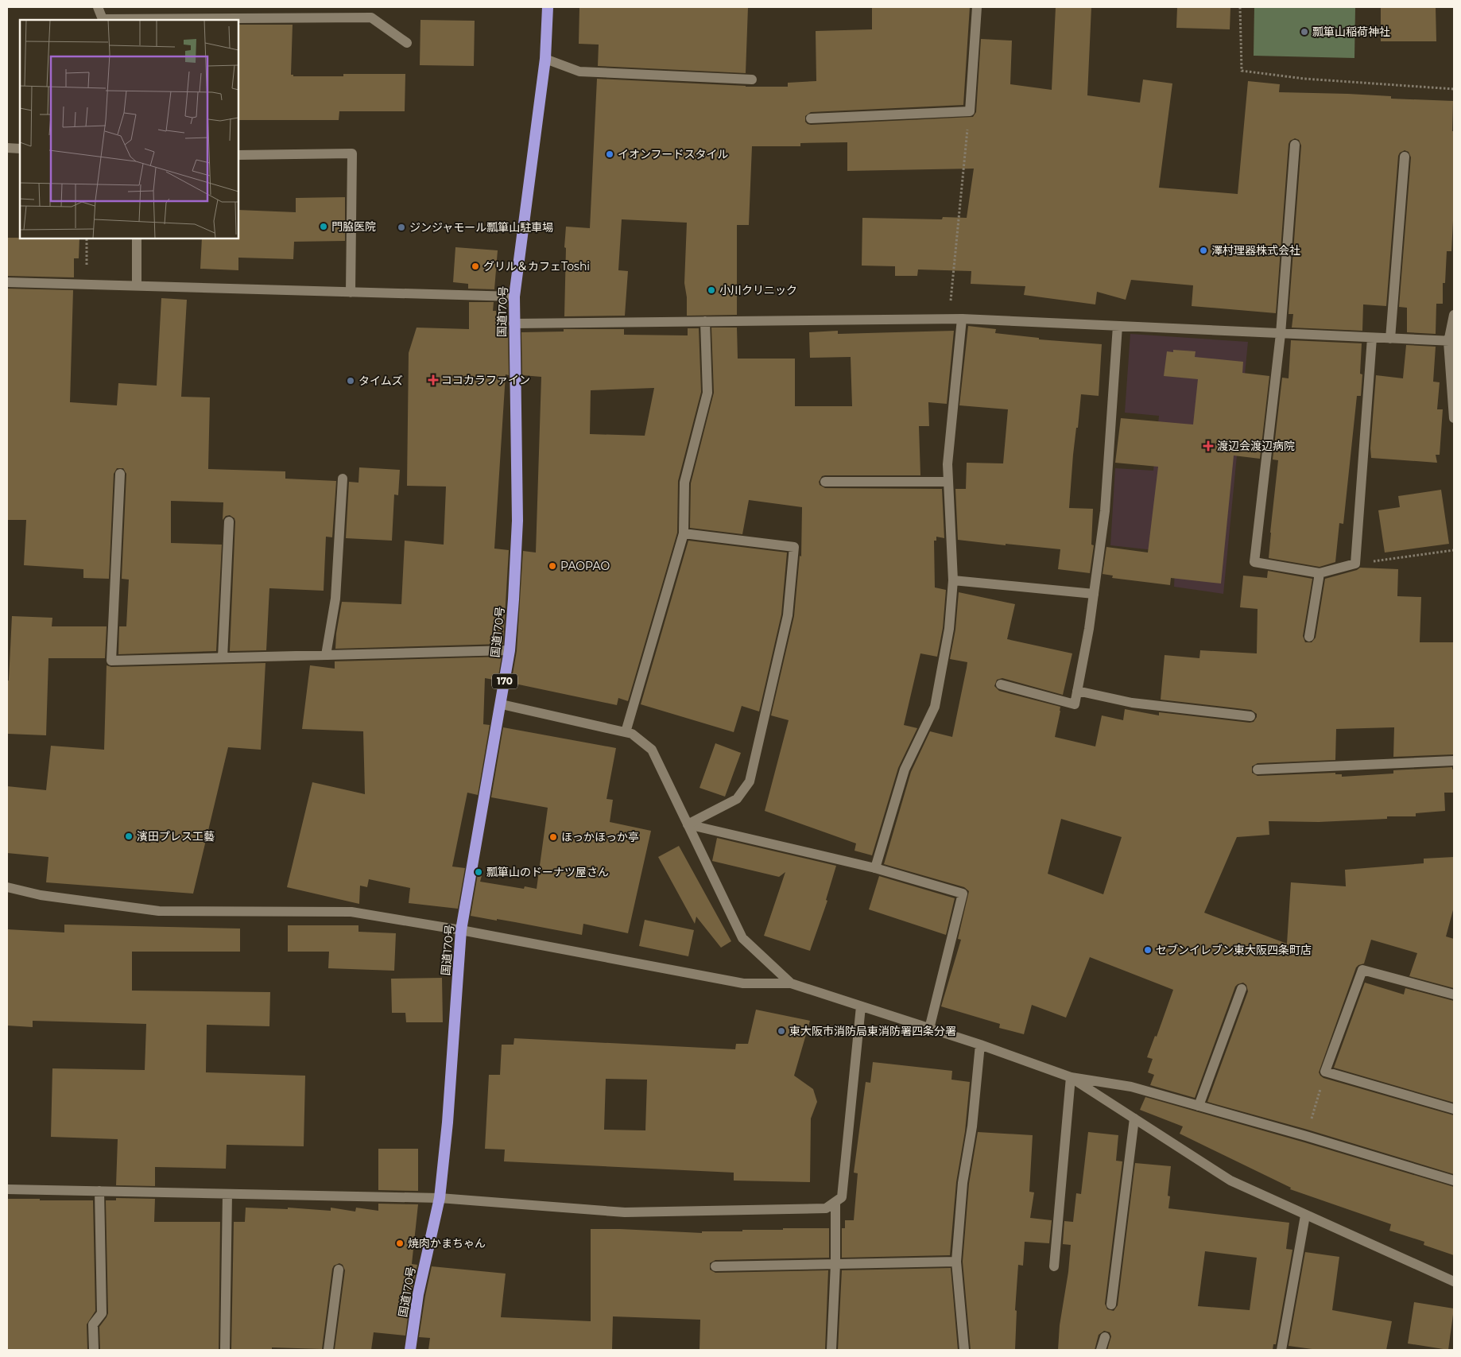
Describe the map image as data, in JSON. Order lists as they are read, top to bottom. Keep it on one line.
{"streets":{"highway":["国道170号","170"]},"places":{"other":["瓢箪山稲荷神社","イオンフードスタイル","門脇医院","ジンジャモール瓢箪山駐車場","澤村理器株式会社","グリル＆カフェToshi","小川クリニック","タイムズ","PAOPAO","濱田プレス工藝","ほっかほっか亭","瓢箪山のドーナツ屋さん","セブンイレブン東大阪四条町店","東大阪市消防局東消防署四条分署","焼肉かまちゃん"],"health":["ココカラファイン","渡辺会渡辺病院"]}}
